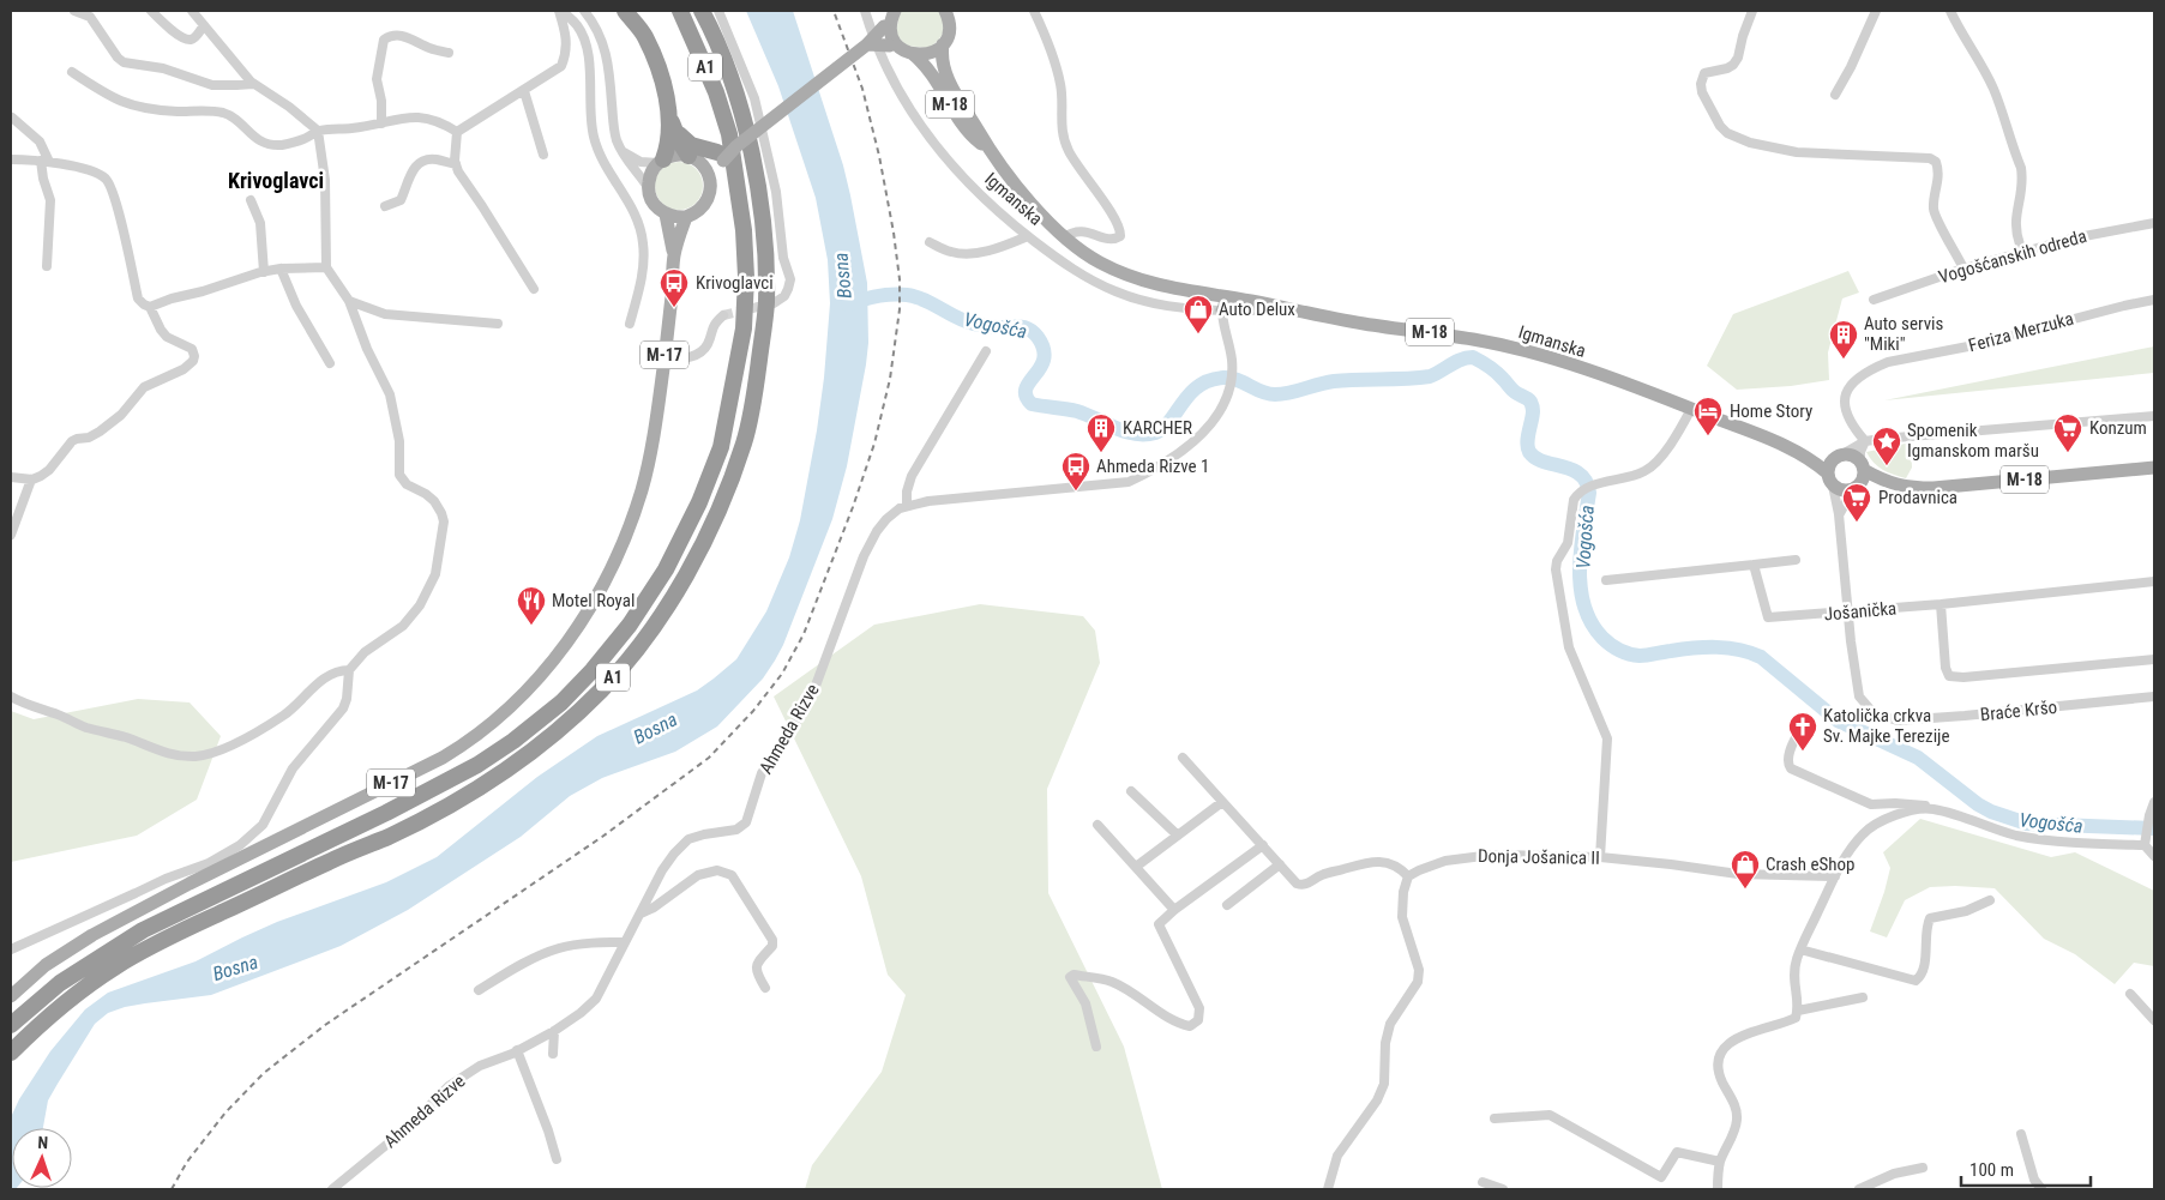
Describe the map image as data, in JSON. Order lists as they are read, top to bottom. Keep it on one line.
{"streets":{"highway":["A1"],"main road":["M-18","Igmanska","M-17"],"street":["Vogošćanskih odreda","Feriza Merzuka","Jošanička","Braće Kršo","Ahmeda Rizve","Donja Jošanica II"]},"crossings":[["M-18","Igmanska"],["M-18","Braće Kršo"],["M-18","Ahmeda Rizve"],["Igmanska","Braće Kršo"],["Igmanska","Ahmeda Rizve"],["Jošanička","Braće Kršo"]],"districts":["Krivoglavci"],"water":["Bosna","Vogošća"],"places":{"bus stop":["Krivoglavci","Ahmeda Rizve 1"],"shop":["Auto Delux","Crash eShop"],"building":["Auto servis \"Miki\"","KARCHER"],"hotel":["Home Story"],"supermarket":["Konzum","Prodavnica"],"place":["Spomenik Igmanskom maršu"],"restaurant":["Motel Royal"],"church":["Katolička crkva Sv. Majke Terezije"]},"scale_bar":"100 m","north":"top"}
